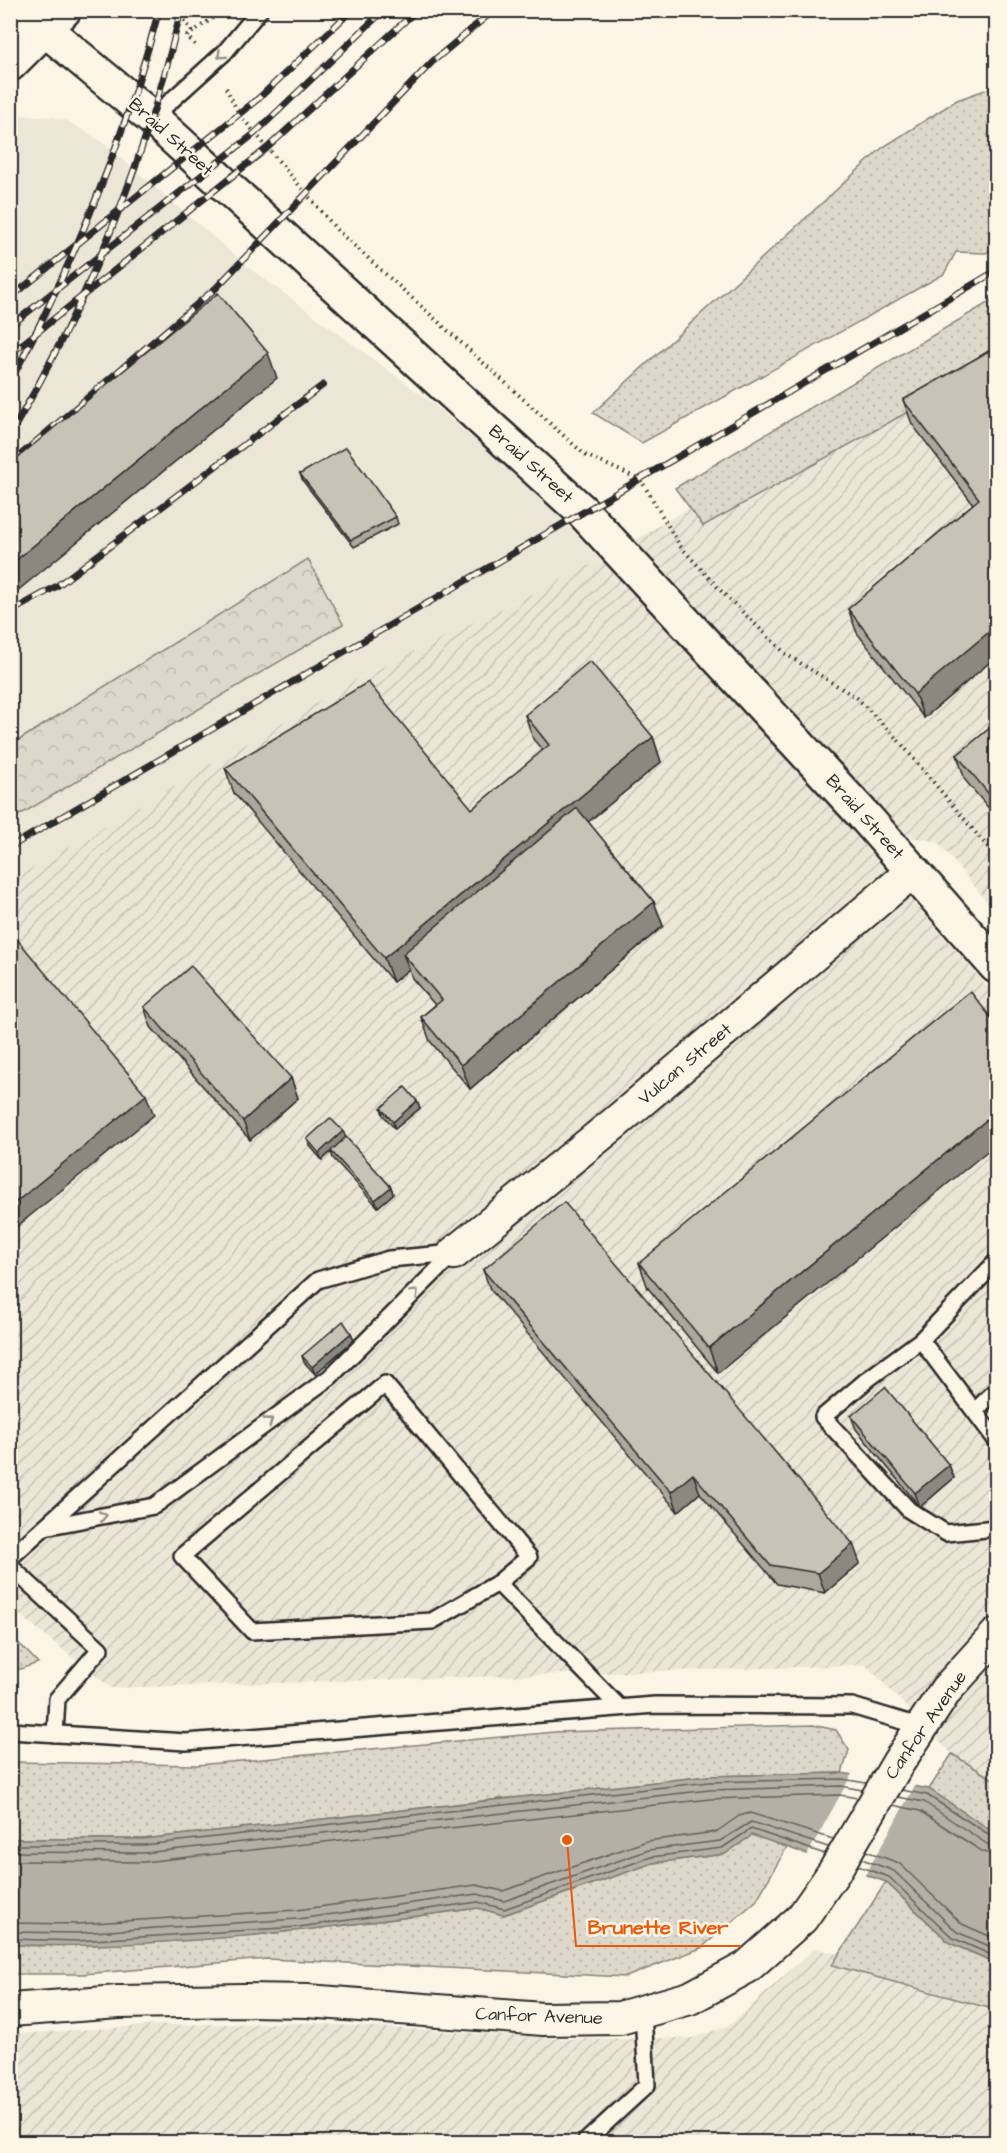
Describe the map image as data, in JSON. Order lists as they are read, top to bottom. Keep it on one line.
{"streets":{"street":["Braid Street","Vulcan Street","Canfor Avenue"]},"crossings":[["Braid Street","Vulcan Street"]],"places":["Brunette River"]}
